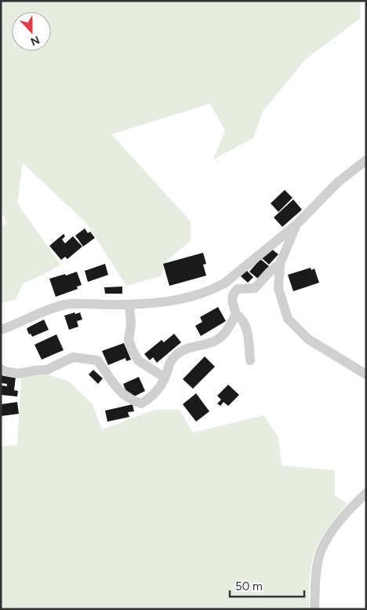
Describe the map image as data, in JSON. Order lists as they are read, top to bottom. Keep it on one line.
{"scale_bar":"50 m","north":"bottom"}
